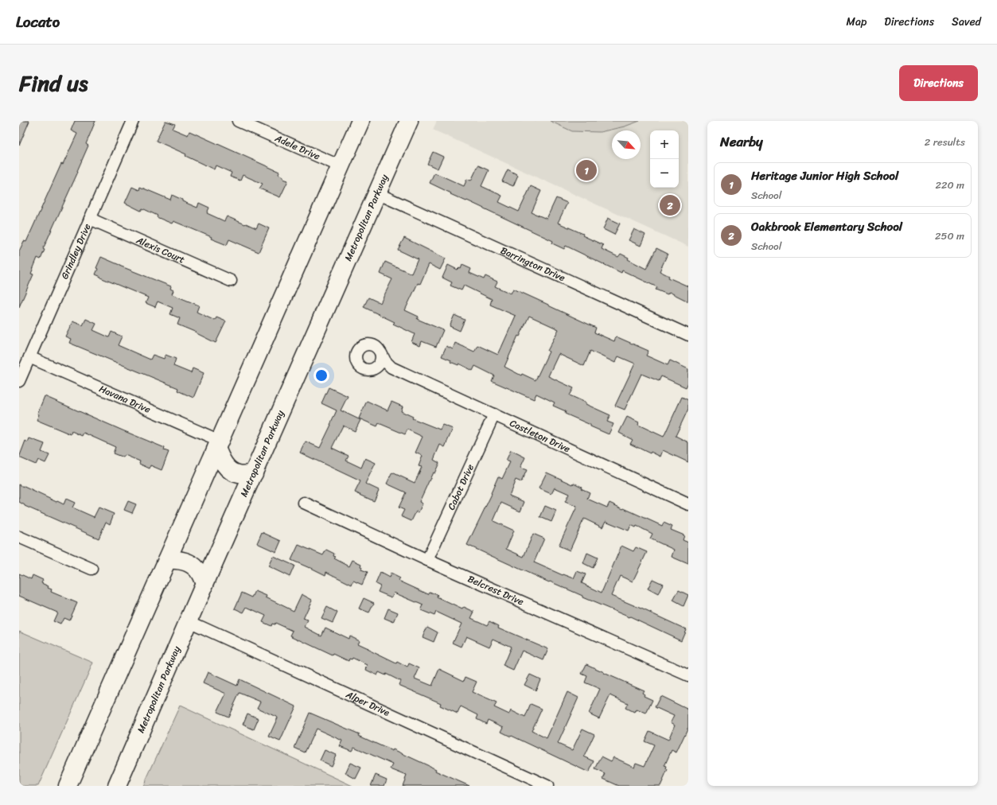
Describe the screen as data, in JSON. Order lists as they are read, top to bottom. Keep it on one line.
{"streets":{"main road":["Metropolitan Parkway"],"street":["Adele Drive","Alexis Court","Grindley Drive","Barrington Drive","Havana Drive","Castleton Drive","Cabot Drive","Belcrest Drive","Alper Drive"]},"crossings":[["Metropolitan Parkway","Barrington Drive"],["Metropolitan Parkway","Alper Drive"],["Alexis Court","Grindley Drive"],["Grindley Drive","Havana Drive"],["Castleton Drive","Cabot Drive"],["Cabot Drive","Belcrest Drive"]],"north":"bottom right","page":{"header":"Locato","nav":["Map","Directions","Saved"],"title":"Find us","buttons":"Directions","heading":["Nearby","2 results"],"map_buttons":["+","−"],"pins":["1","2"],"list":[{"mark":"1","name":"Heritage Junior High School","note":"School","value":"220 m"},{"mark":"2","name":"Oakbrook Elementary School","note":"School","value":"250 m"}]}}
